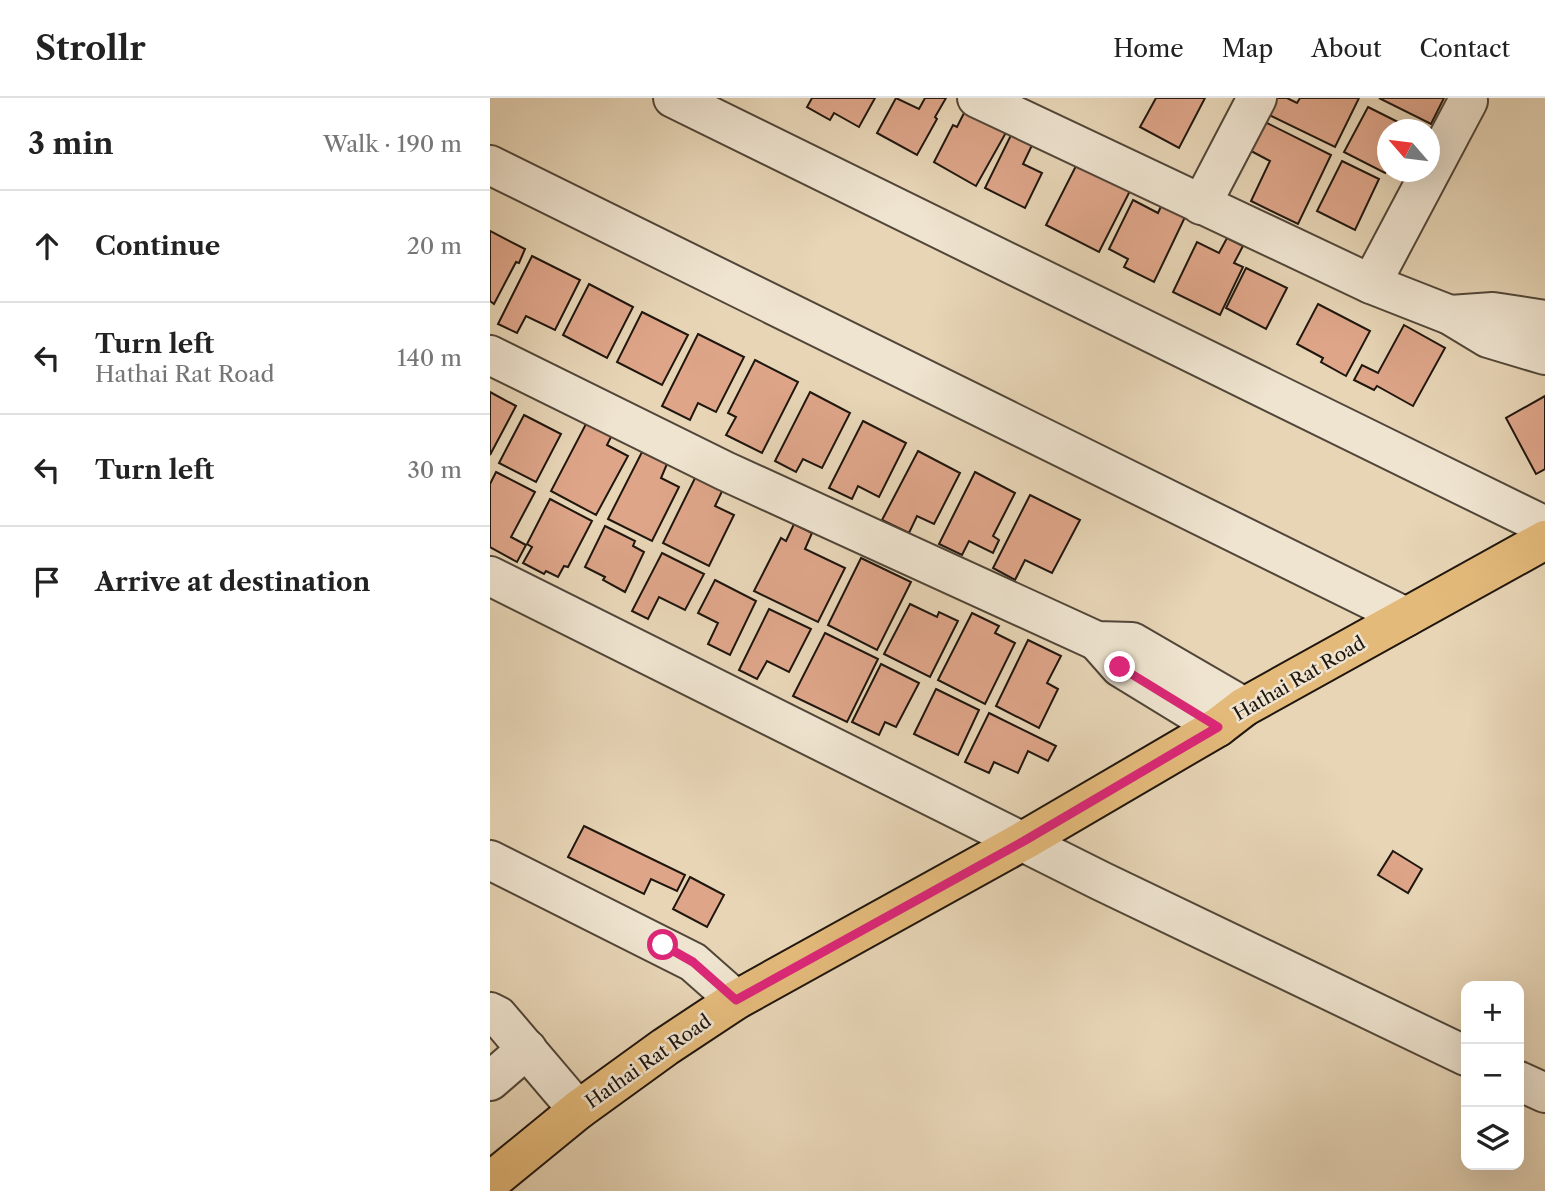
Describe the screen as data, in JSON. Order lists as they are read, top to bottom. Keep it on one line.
{"streets":{"main road":["Hathai Rat Road"]},"north":"top left","page":{"header":"Strollr","nav":["Home","Map","About","Contact"],"heading":["3 min","Walk · 190 m"],"list":[["Continue","20 m"],["Turn left","Hathai Rat Road","140 m"],["Turn left","30 m"],"Arrive at destination"],"map_buttons":["+","−"]}}
